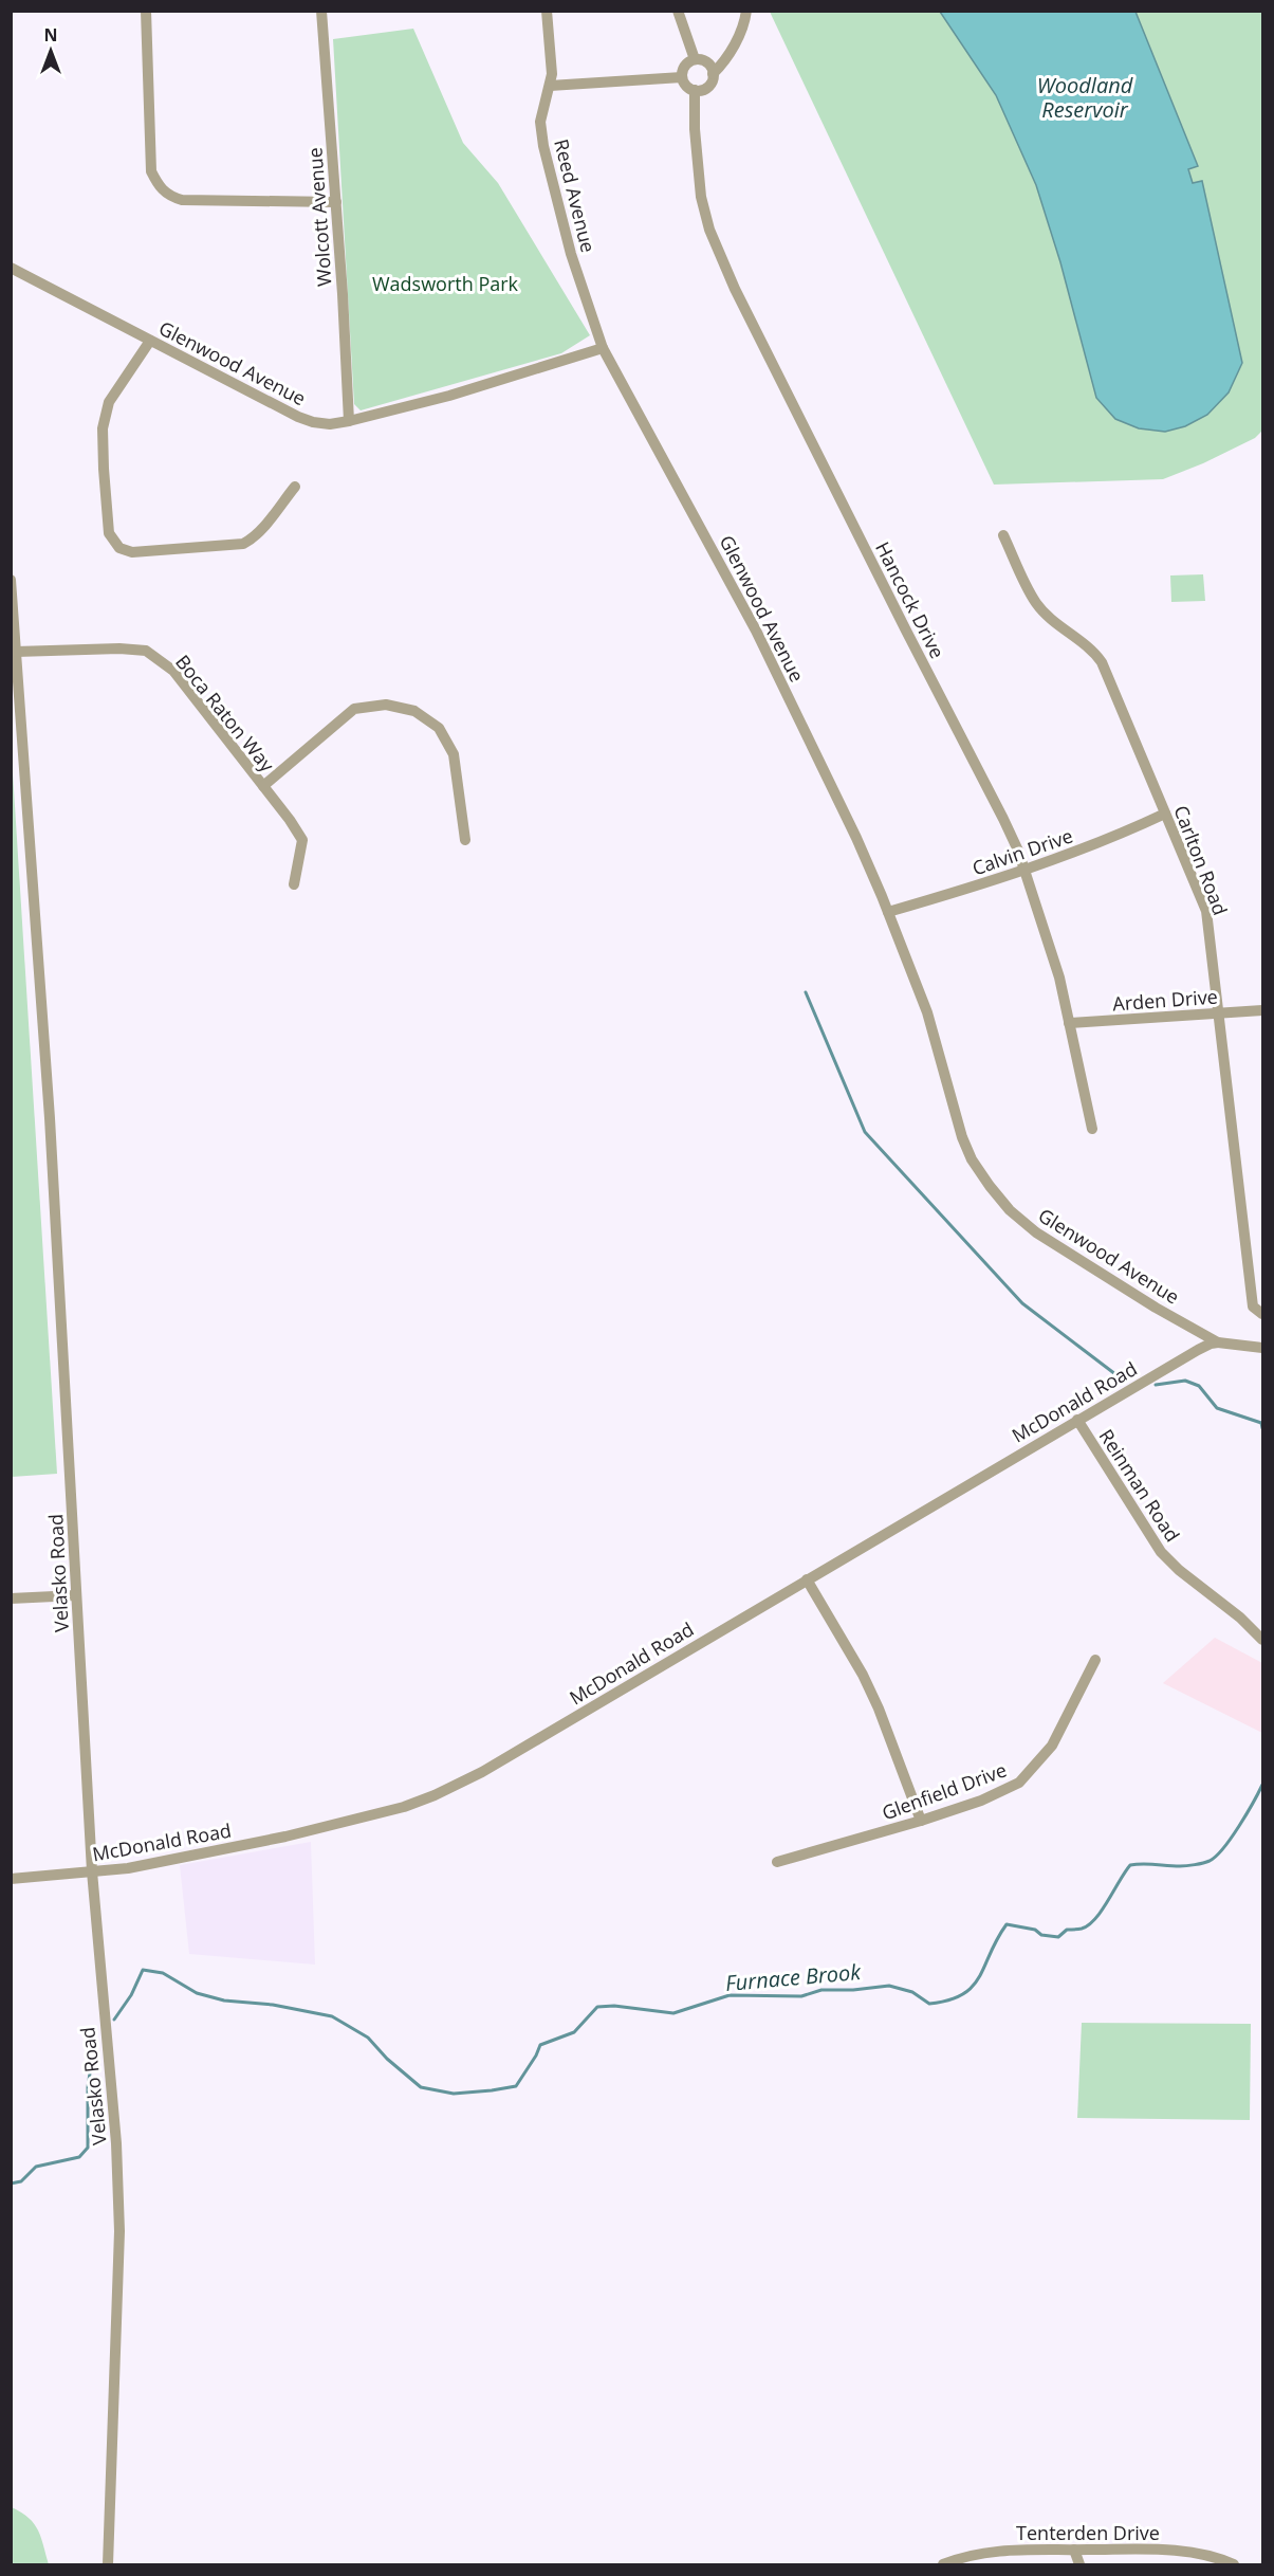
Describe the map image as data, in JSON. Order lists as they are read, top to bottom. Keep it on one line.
{"streets":{"street":["Reed Avenue","Wolcott Avenue","Glenwood Avenue","Hancock Drive","Boca Raton Way","Calvin Drive","Carlton Road","Arden Drive","McDonald Road","Reinman Road","Velasko Road","Glenfield Drive","Tenterden Drive"]},"crossings":[["Reed Avenue","Glenwood Avenue"],["Wolcott Avenue","Glenwood Avenue"],["Glenwood Avenue","Calvin Drive"],["Glenwood Avenue","McDonald Road"],["Hancock Drive","Calvin Drive"],["Hancock Drive","Arden Drive"],["Boca Raton Way","Velasko Road"],["Calvin Drive","Carlton Road"],["Carlton Road","Arden Drive"],["McDonald Road","Reinman Road"],["McDonald Road","Velasko Road"]],"water":["Woodland Reservoir","Furnace Brook"],"parks":["Wadsworth Park"],"north":"top"}
